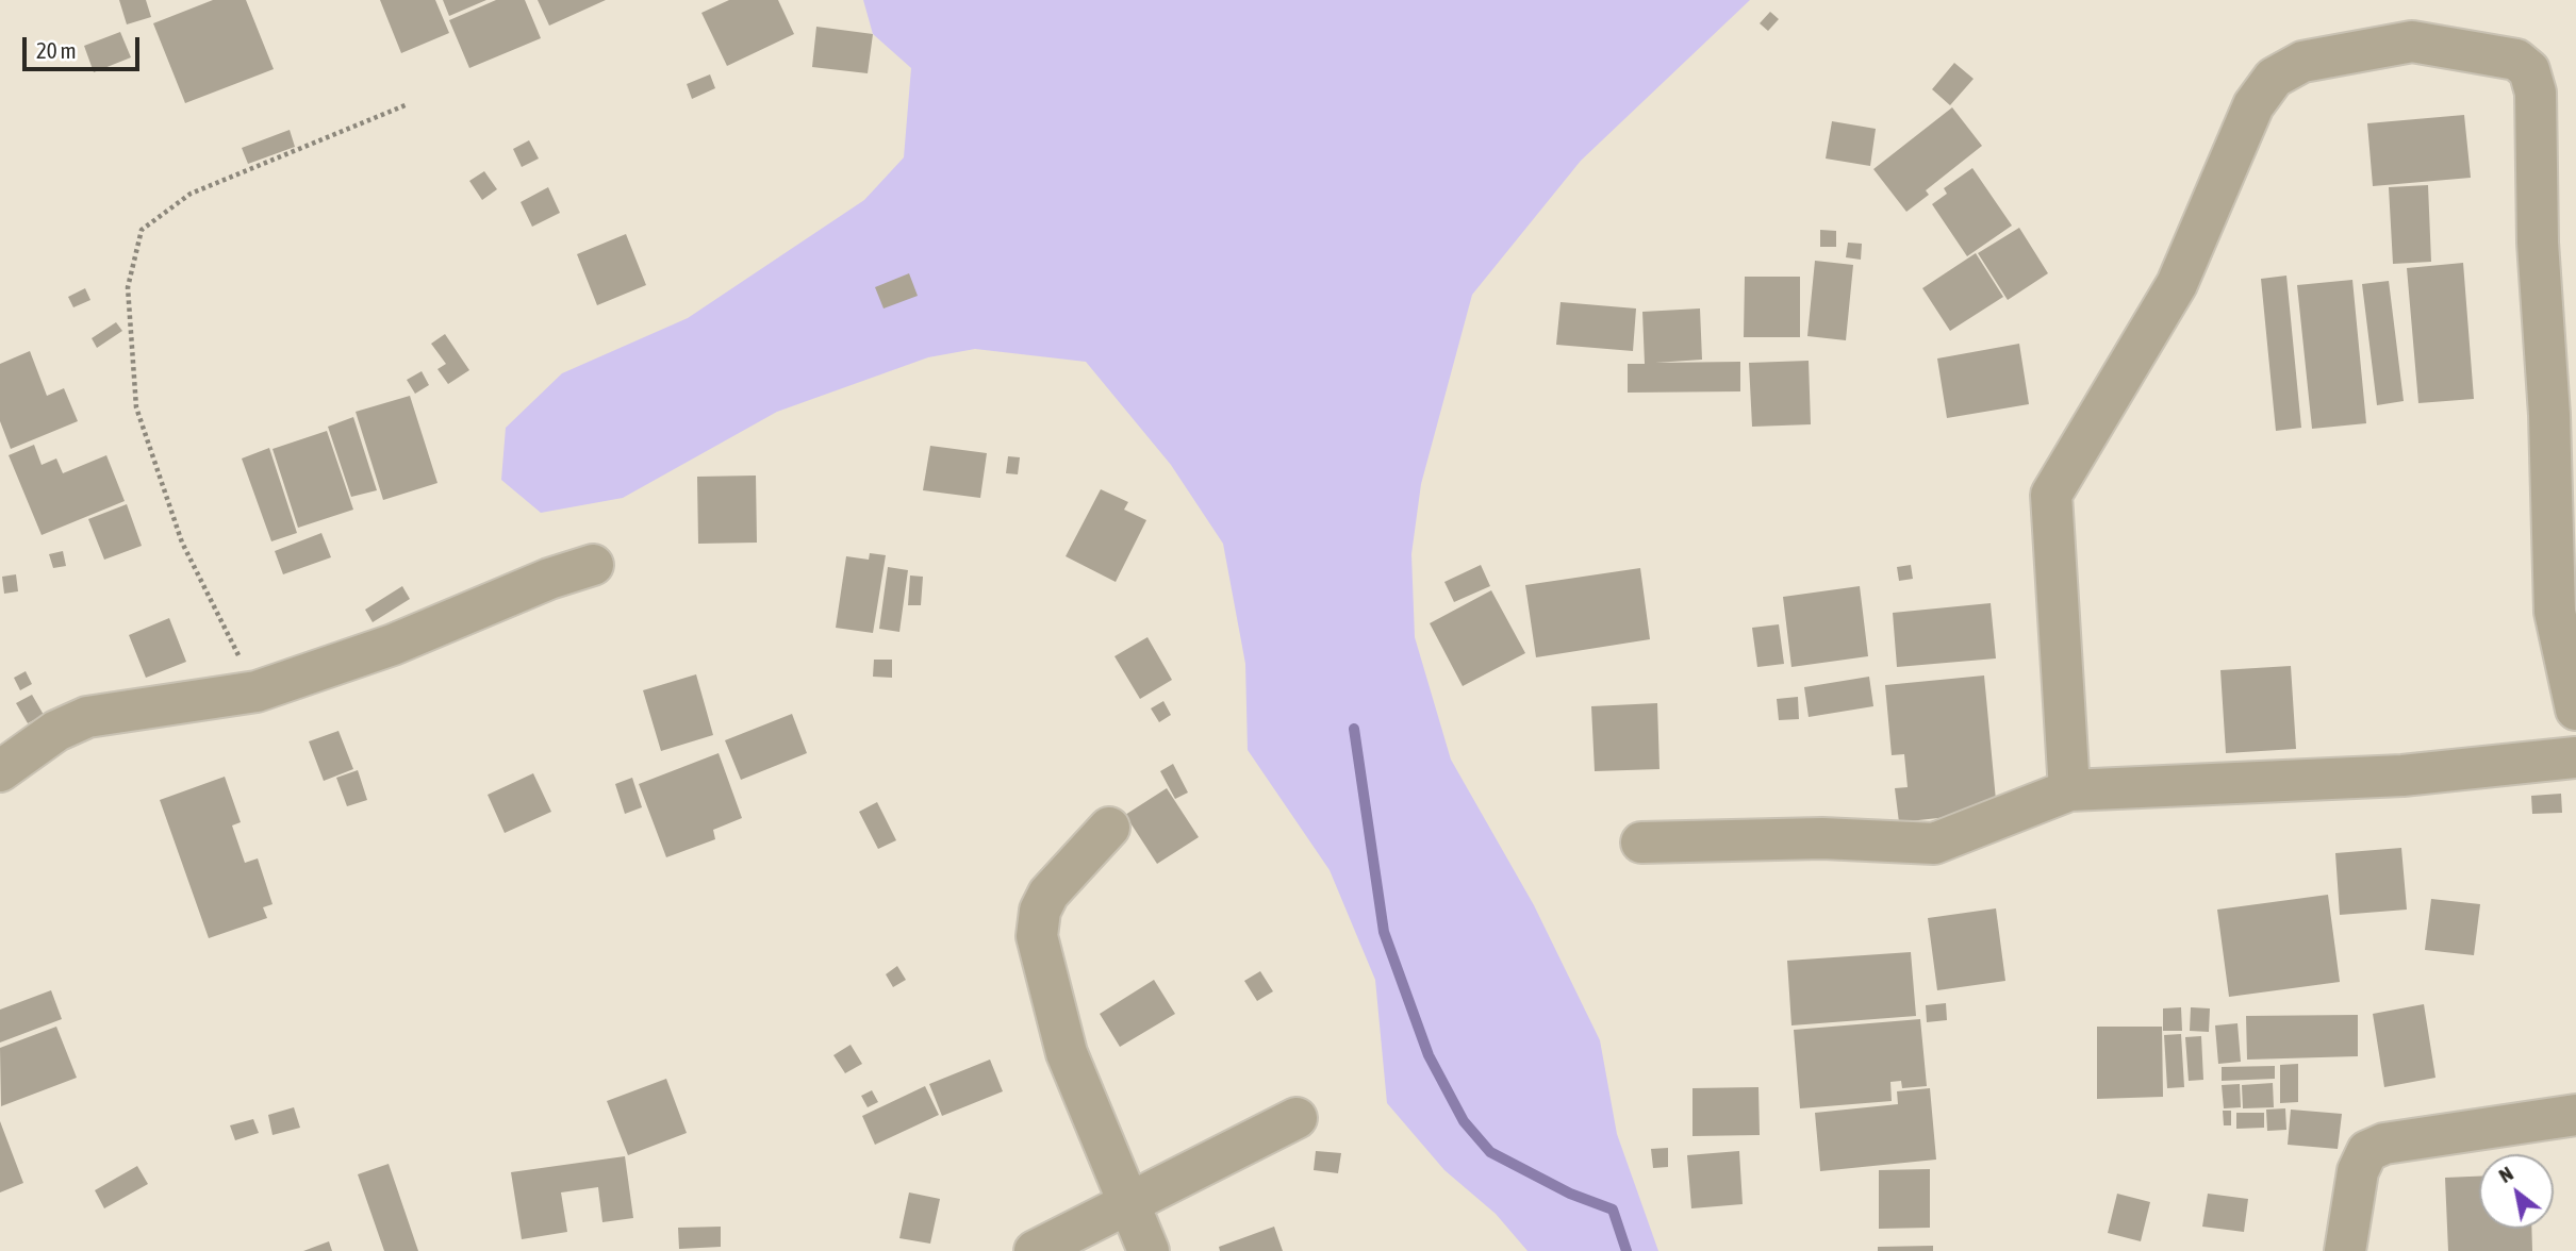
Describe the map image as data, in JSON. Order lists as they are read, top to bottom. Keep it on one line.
{"scale_bar":"20 m","north":"top left"}
